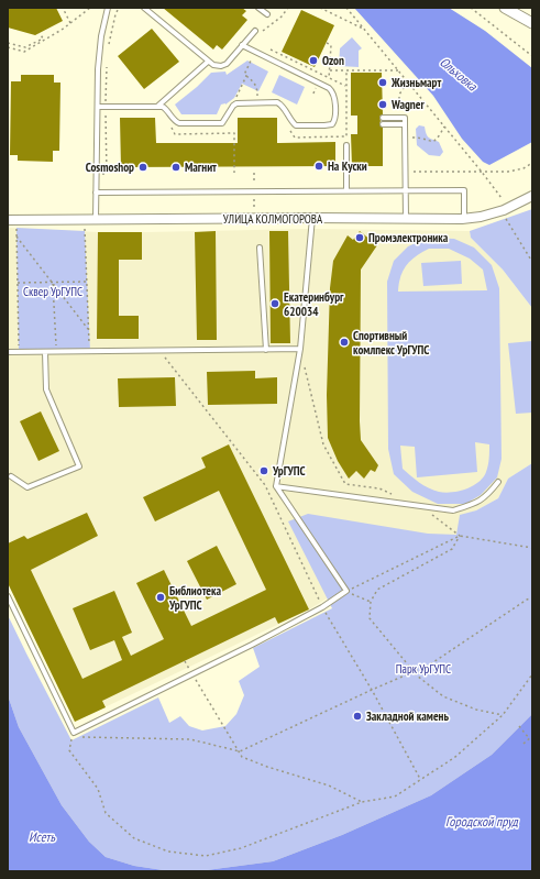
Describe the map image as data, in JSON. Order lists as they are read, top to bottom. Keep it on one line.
{"streets":{"street":["УЛИЦА КОЛМОГОРОВА"]},"water":["Ольховка","Городской пруд","Исеть"],"parks":["Сквер УрГУПС","Парк УрГУПС"],"places":["Ozon","Жизньмарт","Wagner","На Куски","Cosmoshop","Магнит","Промэлектроника","Екатеринбург 620034","Спортивный комлпекс УрГУПС","УрГУПС","Библиотека УрГУПС","Закладной камень"]}
